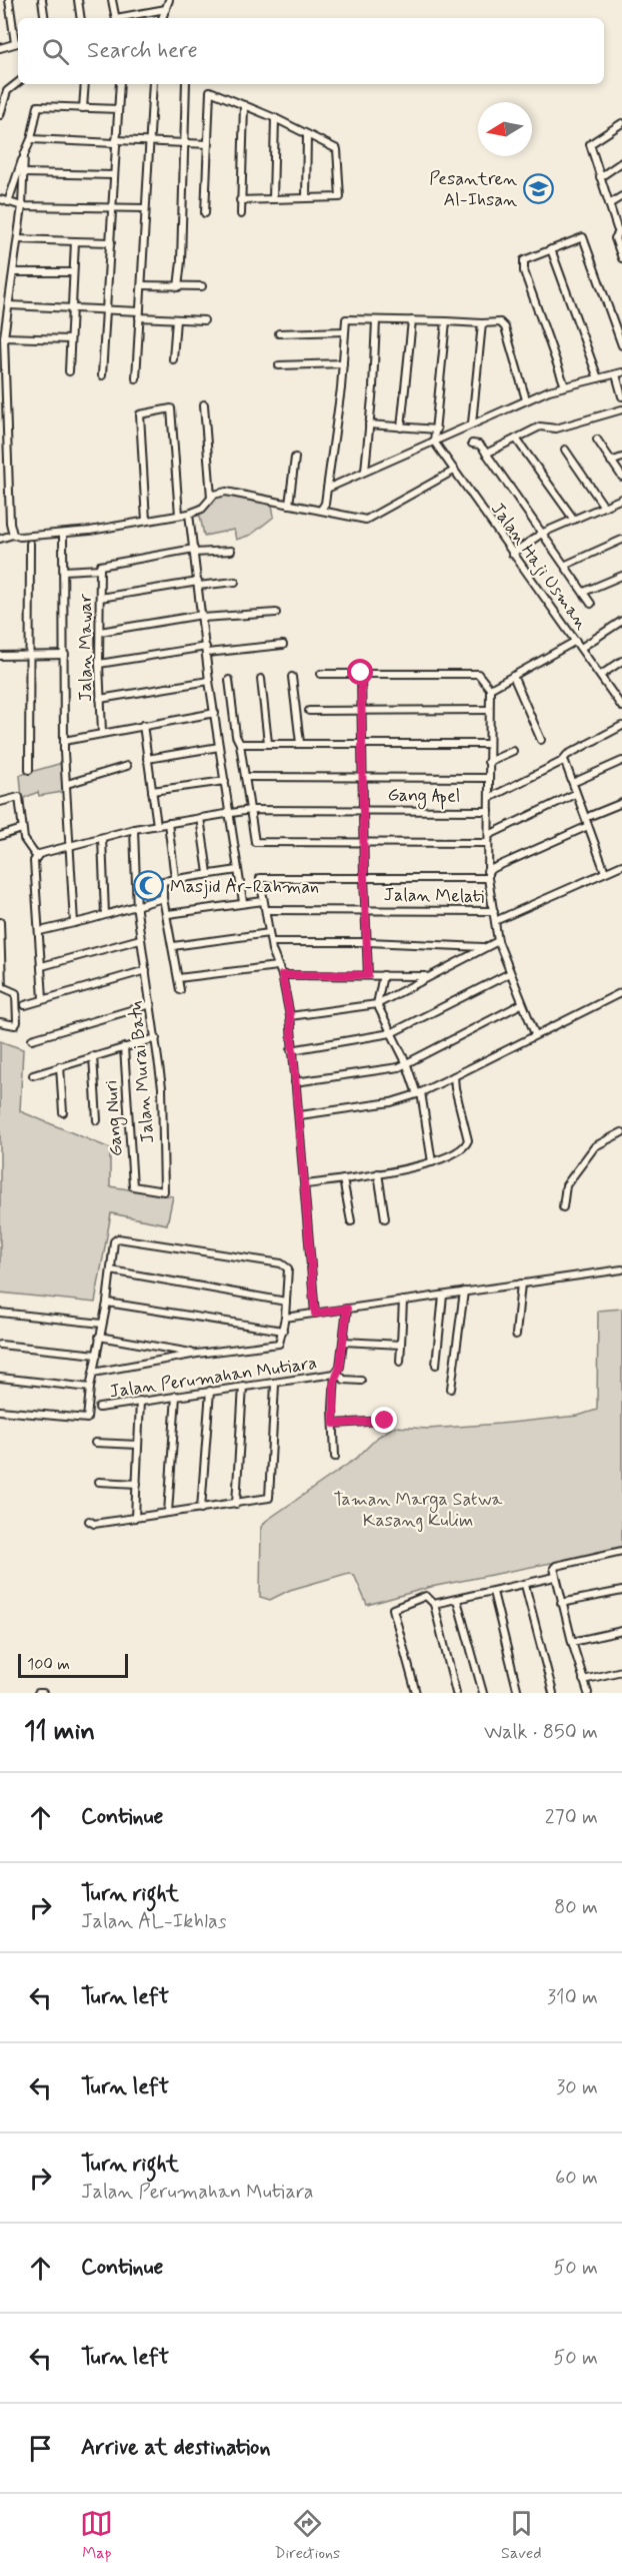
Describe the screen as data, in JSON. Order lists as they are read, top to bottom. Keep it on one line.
{"streets":{"street":["Jalan Haji Usman","Jalan Mawar","Gang Apel","Jalan Melati","Jalan Murai Batu","Gang Nuri","Jalan Perumahan Mutiara"]},"crossings":[["Gang Apel","Jalan Murai Batu"],["Jalan Murai Batu","Gang Nuri"]],"parks":["Taman Marga Satwa Kasang Kulim"],"places":{"school or university":["Pesantren Al-Ihsan"],"mosque":["Masjid Ar-Rahman"]},"scale_bar":"100 m","north":"left","page":{"search":"Search here","scale":"100 m","heading":["11 min","Walk · 850 m"],"list":[["Continue","270 m"],["Turn right","Jalan AL-Ikhlas","80 m"],["Turn left","310 m"],["Turn left","30 m"],["Turn right","Jalan Perumahan Mutiara","60 m"],["Continue","50 m"],["Turn left","50 m"],"Arrive at destination"],"nav":["Map","Directions","Saved"]}}
